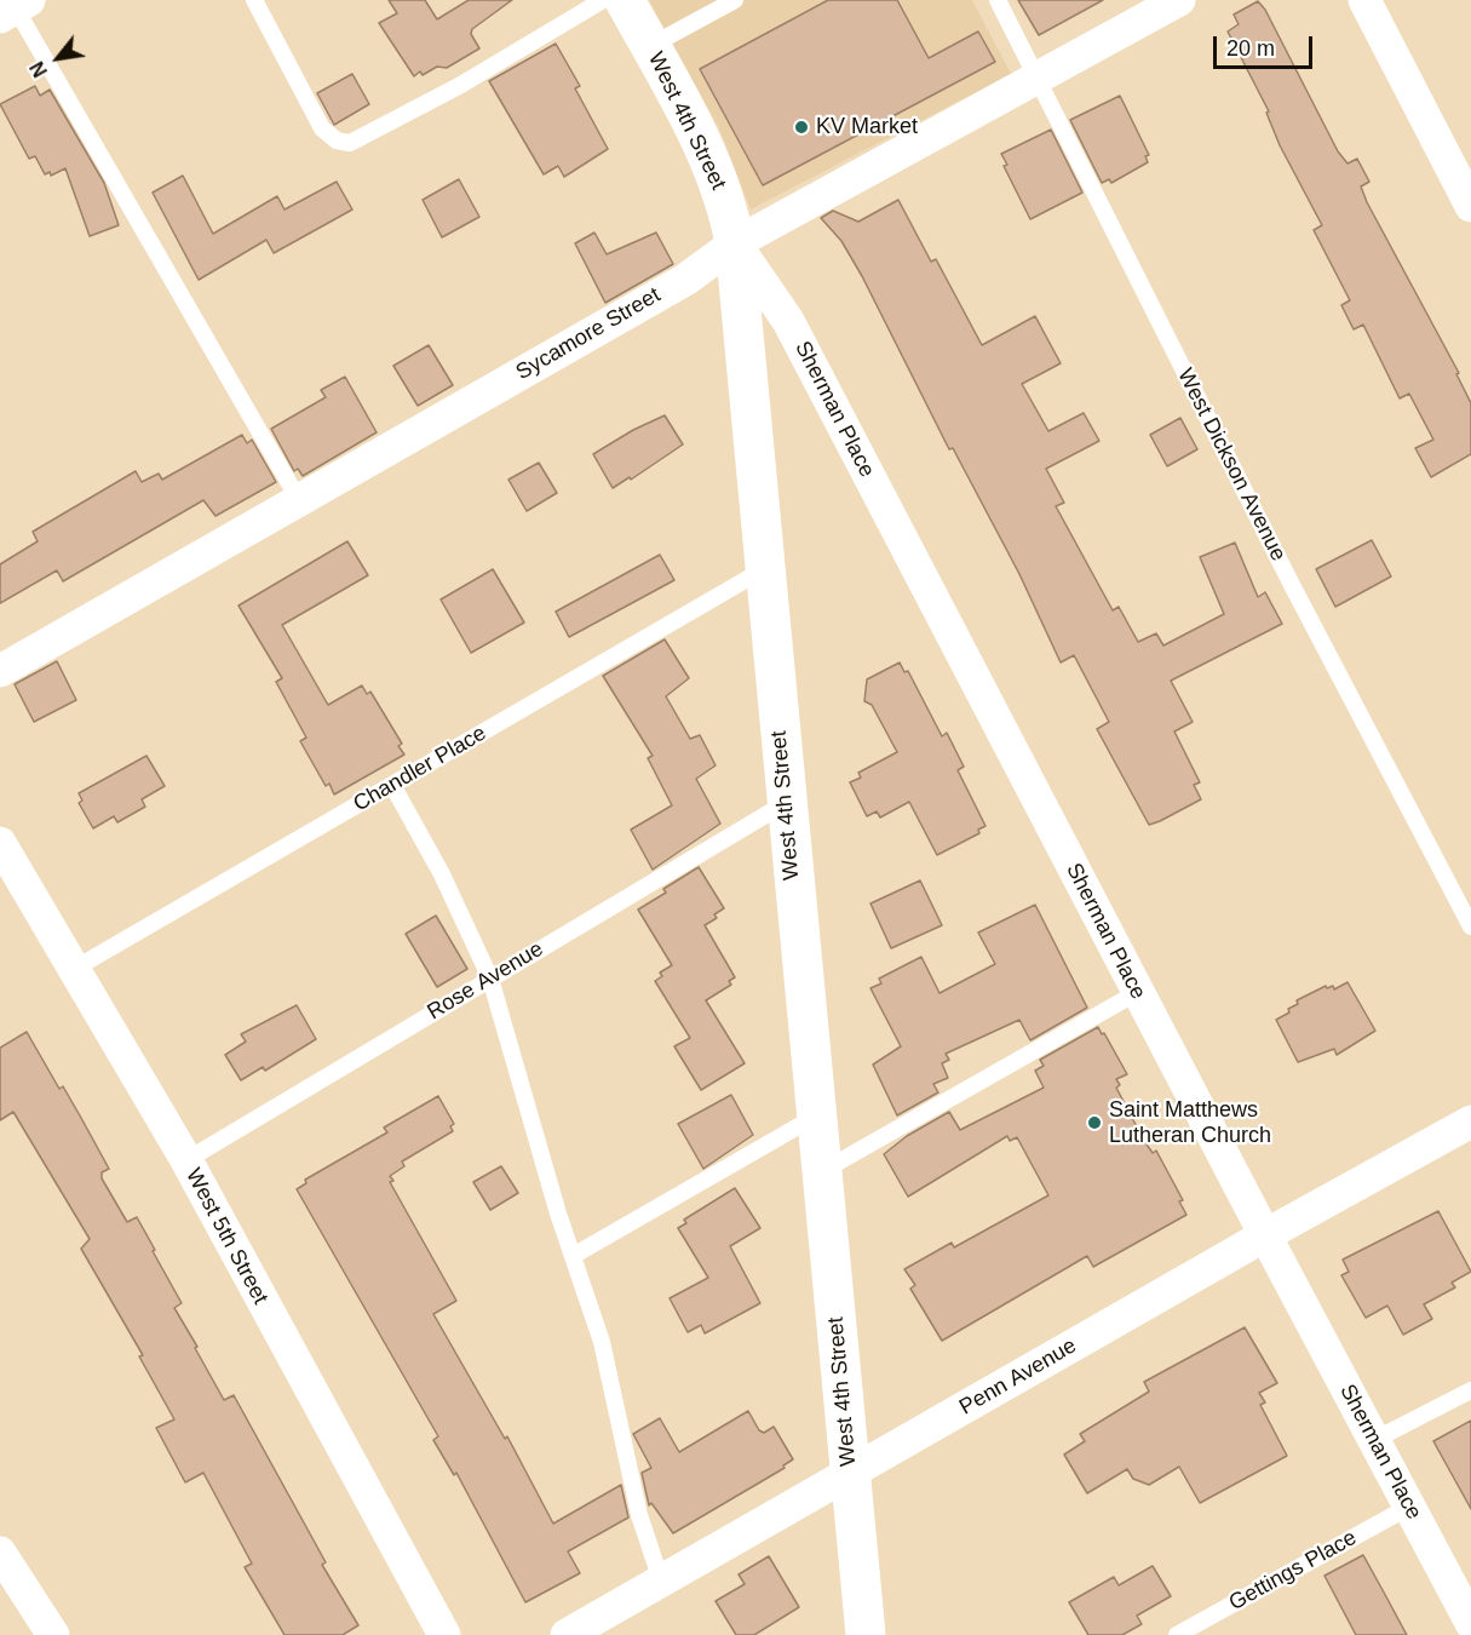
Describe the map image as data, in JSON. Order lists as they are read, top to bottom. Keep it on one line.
{"streets":{"main road":["West 4th Street"],"street":["Sycamore Street","Sherman Place","West 5th Street","Penn Avenue"],"lane":["West Dickson Avenue","Chandler Place","Rose Avenue","Gettings Place"]},"crossings":[["West 4th Street","Sycamore Street"],["West 4th Street","Sherman Place"],["West 4th Street","Chandler Place"],["West 4th Street","Rose Avenue"],["West 4th Street","Penn Avenue"],["Sycamore Street","Sherman Place"],["Sycamore Street","West Dickson Avenue"],["Sherman Place","Penn Avenue"],["Sherman Place","Gettings Place"],["Chandler Place","West 5th Street"],["Rose Avenue","West 5th Street"]],"places":["KV Market","Saint Matthews Lutheran Church"],"scale_bar":"20 m","north":"bottom left"}
